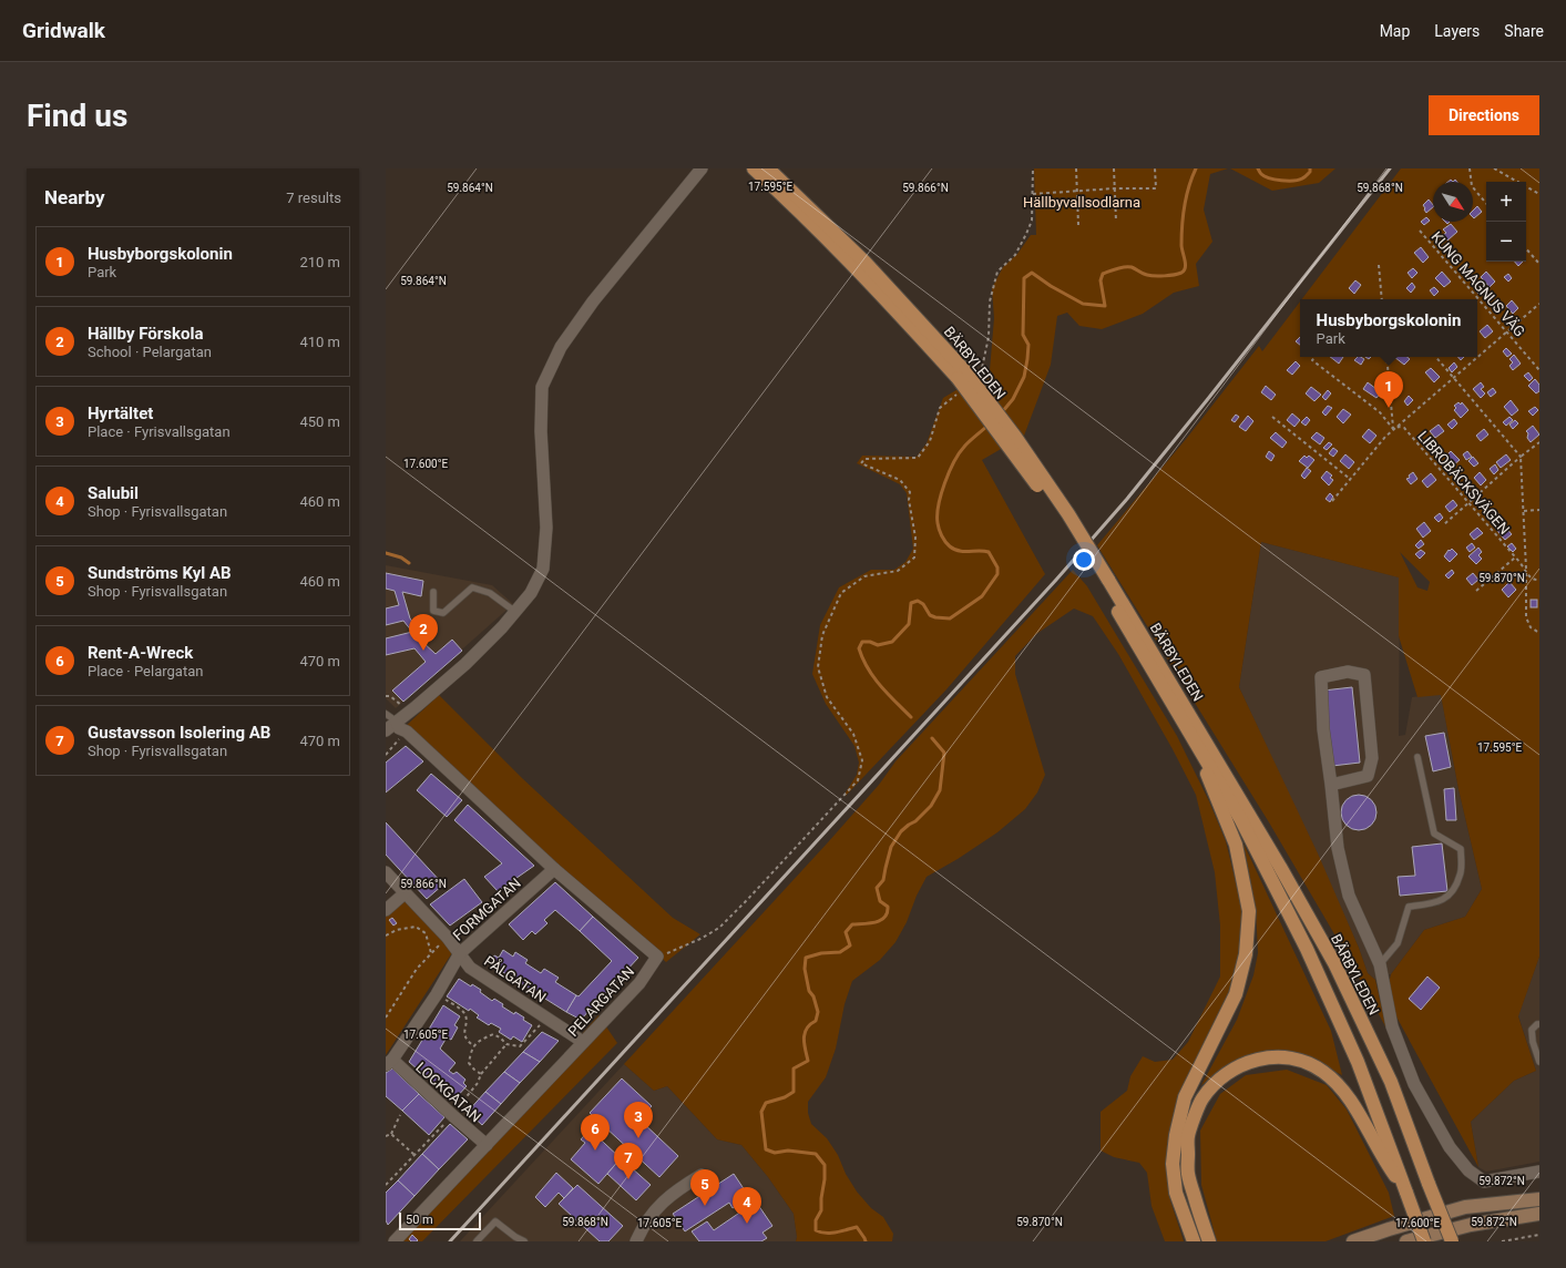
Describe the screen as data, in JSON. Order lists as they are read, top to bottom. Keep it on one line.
{"streets":{"main road":["BÄRBYLEDEN"],"street":["FORMGATAN","PÅLGATAN","PELARGATAN","LOCKGATAN"],"path":["KUNG MAGNUS VÄG","LIBROBÄCKSVÄGEN"]},"crossings":[["FORMGATAN","PÅLGATAN"],["FORMGATAN","LOCKGATAN"],["PÅLGATAN","PELARGATAN"],["PELARGATAN","LOCKGATAN"]],"parks":["Hällbyvallsodlarna"],"scale_bar":"50 m","north":"bottom right","page":{"header":"Gridwalk","nav":["Map","Layers","Share"],"buttons":"Directions","title":"Find us","heading":["Nearby","7 results"],"map_buttons":["+","−"],"list":[{"mark":"1","name":"Husbyborgskolonin","note":"Park","value":"210 m"},{"mark":"2","name":"Hällby Förskola","note":"School · Pelargatan","value":"410 m"},{"mark":"3","name":"Hyrtältet","note":"Place · Fyrisvallsgatan","value":"450 m"},{"mark":"4","name":"Salubil","note":"Shop · Fyrisvallsgatan","value":"460 m"},{"mark":"5","name":"Sundströms Kyl AB","note":"Shop · Fyrisvallsgatan","value":"460 m"},{"mark":"6","name":"Rent-A-Wreck","note":"Place · Pelargatan","value":"470 m"},{"mark":"7","name":"Gustavsson Isolering AB","note":"Shop · Fyrisvallsgatan","value":"470 m"}],"popup":["Husbyborgskolonin","Park"],"pins":["1","2","3","6","7","5","4"],"scale":"50 m"},"coordinates":["17.595°E","59.864°N","59.866°N","59.868°N","17.600°E","59.870°N","17.605°E","59.872°N"]}
